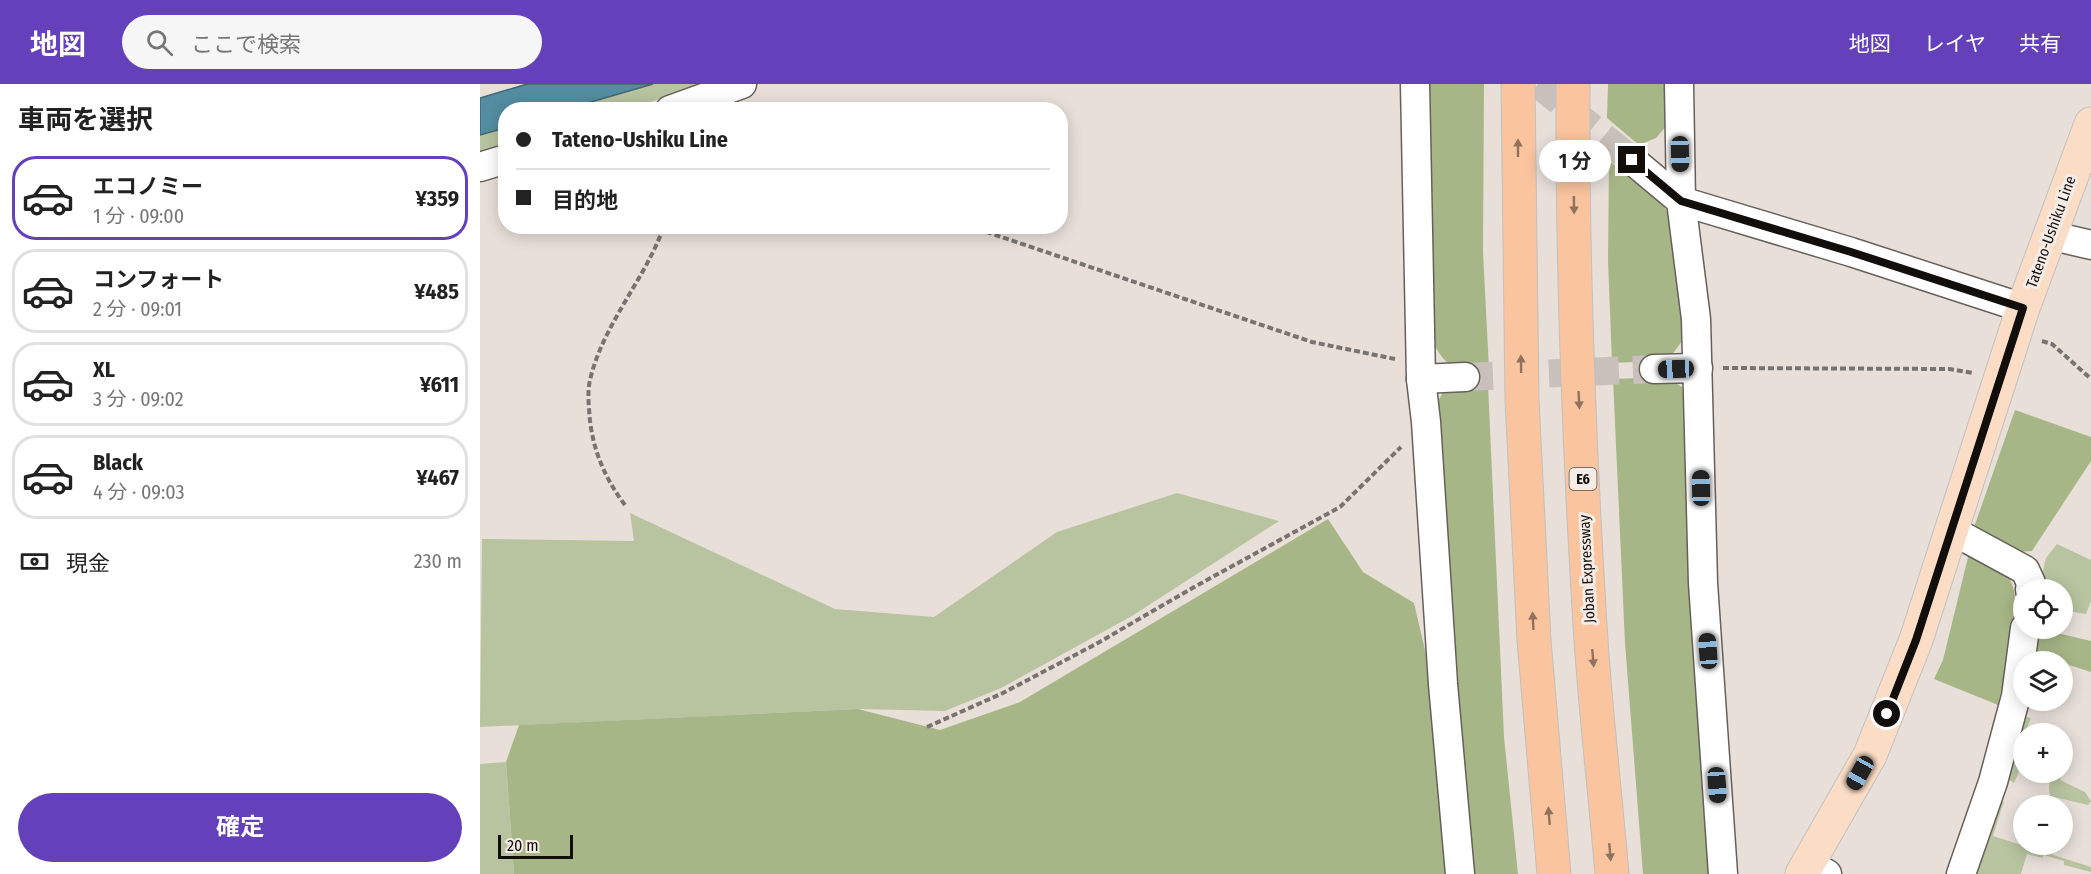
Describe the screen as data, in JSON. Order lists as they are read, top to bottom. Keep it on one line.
{"streets":{"highway":["E6","Joban Expressway"],"main road":["Tateno-Ushiku Line"]},"scale_bar":"20 m","page":{"header":"地図","search":"ここで検索","nav":["地図","レイヤ","共有"],"heading":"車両を選択","banner":["Tateno-Ushiku Line","目的地"],"bubble":"1 分","list":[{"name":"エコノミー","note":"1 分 · 09:00","value":"¥359"},{"name":"コンフォート","note":"2 分 · 09:01","value":"¥485"},{"name":"XL","note":"3 分 · 09:02","value":"¥611"},{"name":"Black","note":"4 分 · 09:03","value":"¥467"}],"pay":["現金","230 m"],"map_buttons":["+","−"],"buttons":"確定","scale":"20 m"}}
